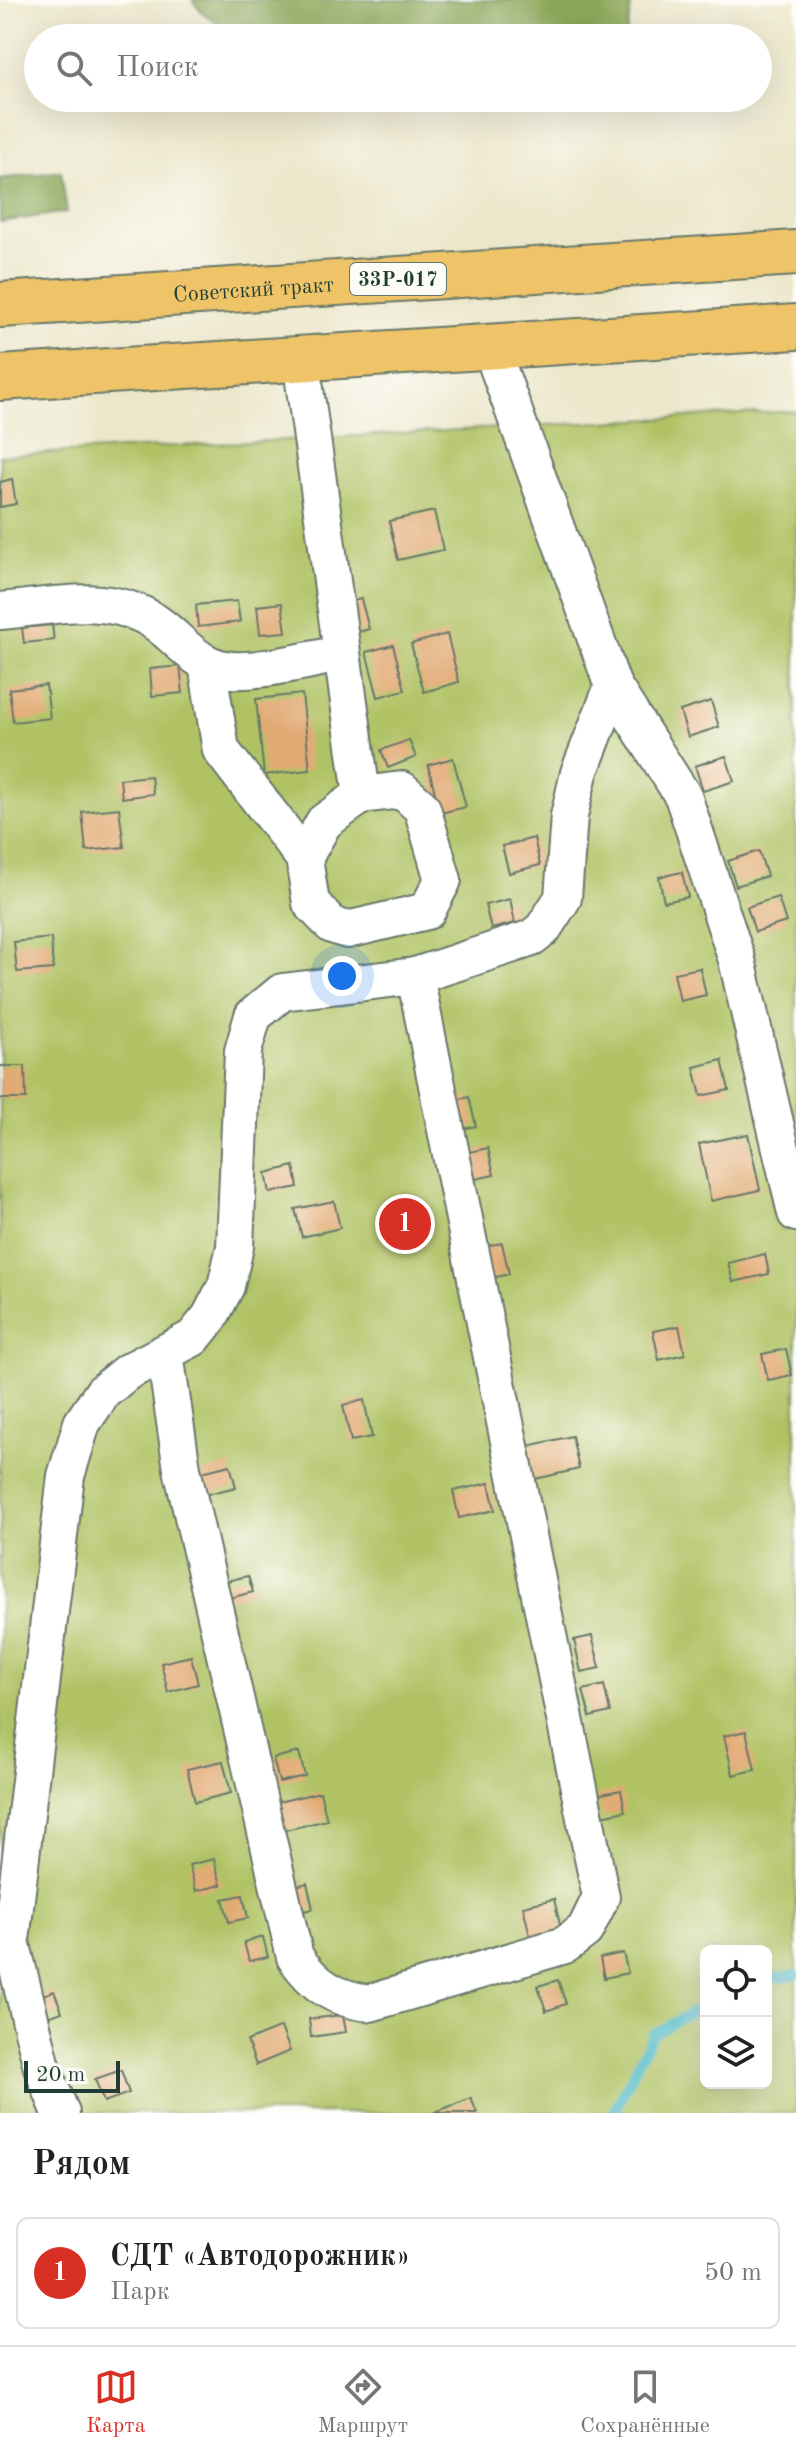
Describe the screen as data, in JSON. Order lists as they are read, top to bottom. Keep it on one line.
{"streets":{"highway":["33Р-017","Советский тракт"]},"scale_bar":"20 m","page":{"search":"Поиск","pins":"1","scale":"20 m","heading":"Рядом","list":[{"mark":"1","name":"СДТ «Автодорожник»","note":"Парк","value":"50 m"}],"nav":["Карта","Маршрут","Сохранённые"]}}
